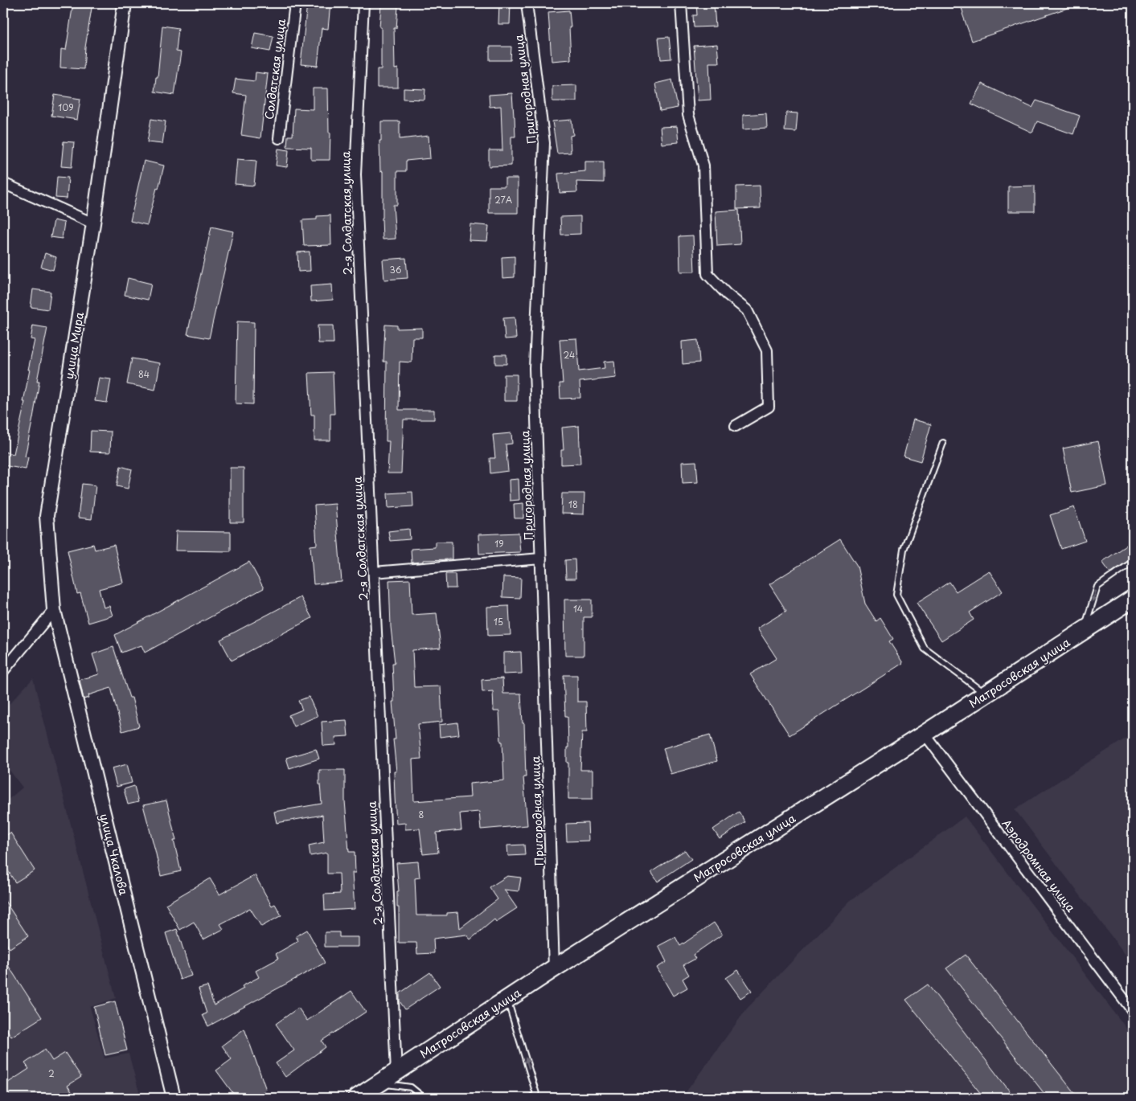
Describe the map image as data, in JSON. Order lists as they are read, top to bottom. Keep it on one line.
{"streets":{"highway":["Матросовская улица"],"street":["Солдатская улица","Пригородная улица","2-я Солдатская улица","улица Мира","улица Чкалова","Аэродромная улица"]},"crossings":[["Пригородная улица","Матросовская улица"],["2-я Солдатская улица","Матросовская улица"],["улица Мира","улица Чкалова"],["Матросовская улица","Аэродромная улица"]],"house_numbers":["109","27А","36","24","84","18","19","14","15","8","2"]}
